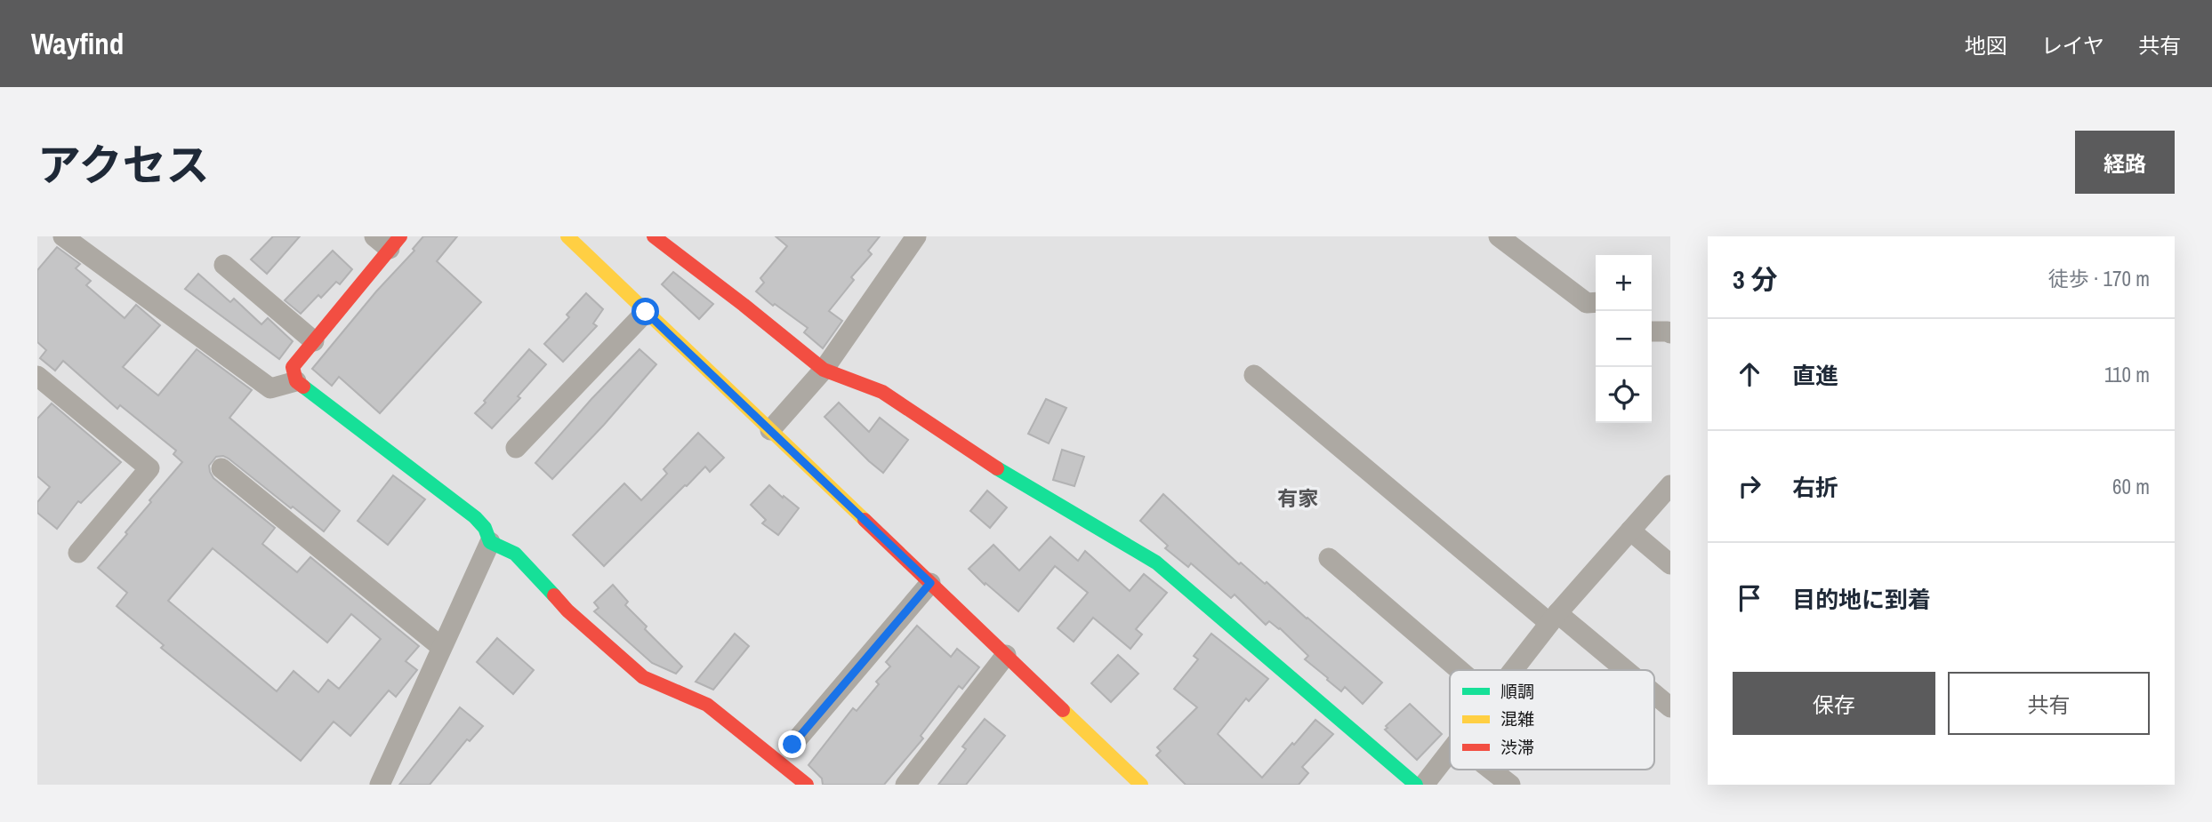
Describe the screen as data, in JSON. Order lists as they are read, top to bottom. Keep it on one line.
{"districts":["有家"],"legend":["順調","混雑","渋滞"],"page":{"header":"Wayfind","nav":["地図","レイヤ","共有"],"title":"アクセス","buttons":["経路",["保存","共有"]],"heading":["3 分","徒歩 · 170 m"],"map_buttons":["+","−"],"list":[["直進","110 m"],["右折","60 m"],"目的地に到着"]}}
